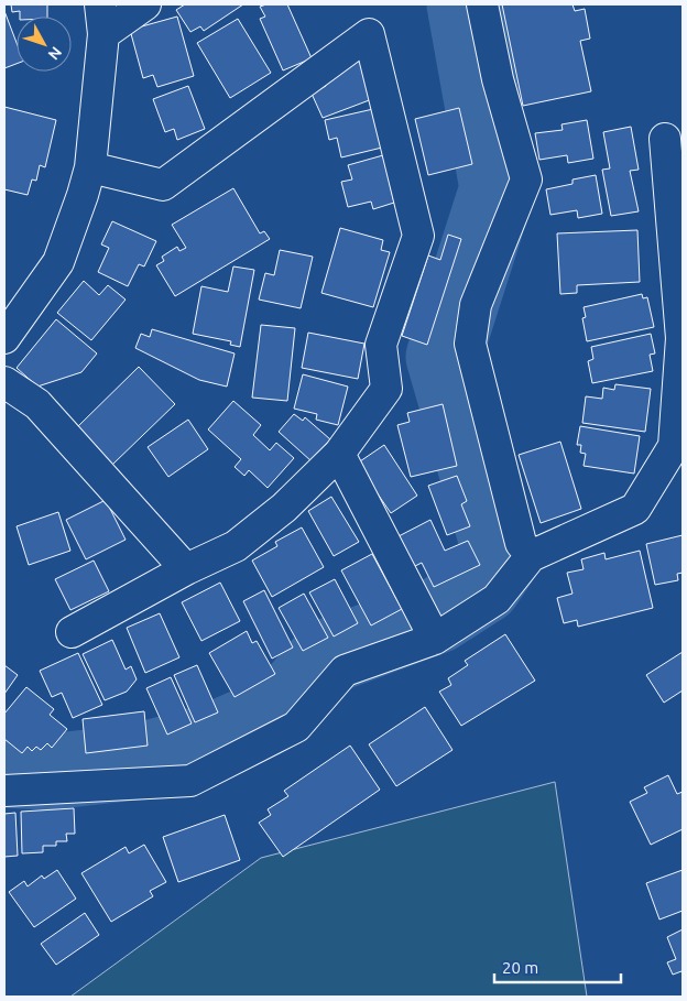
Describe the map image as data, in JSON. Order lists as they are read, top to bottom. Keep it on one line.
{"scale_bar":"20 m","north":"bottom right"}
